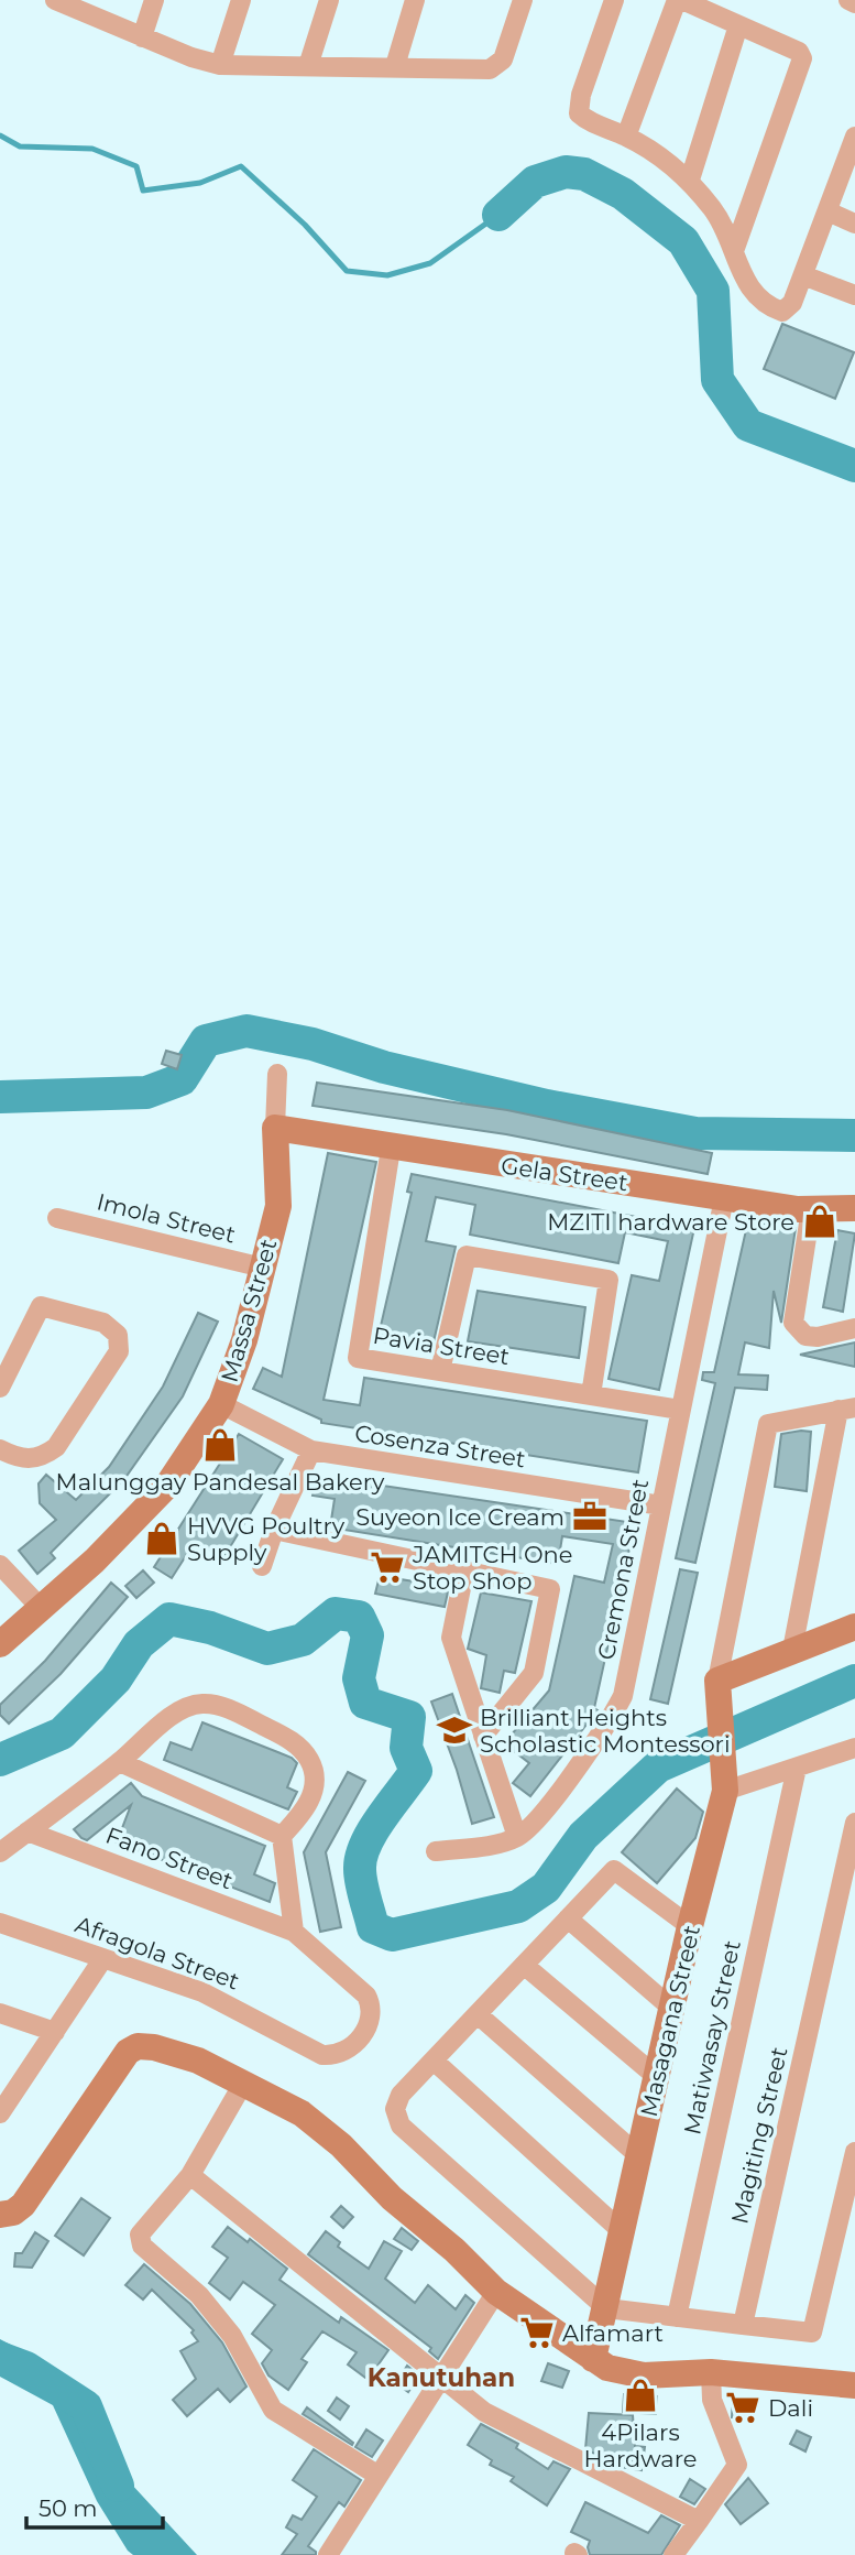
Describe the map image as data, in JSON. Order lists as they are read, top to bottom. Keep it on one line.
{"streets":{"street":["Gela Street","Imola Street","Massa Street","Pavia Street","Cosenza Street","Cremona Street","Fano Street","Afragola Street","Masagana Street","Matiwasay Street","Magiting Street"]},"crossings":[["Gela Street","Massa Street"],["Gela Street","Pavia Street"],["Gela Street","Cremona Street"],["Imola Street","Massa Street"],["Massa Street","Cosenza Street"],["Pavia Street","Cremona Street"],["Cosenza Street","Cremona Street"],["Fano Street","Afragola Street"]],"districts":["Kanutuhan"],"places":{"shop":["MZITI hardware Store","Malunggay Pandesal Bakery","HVVG Poultry Supply","4Pilars Hardware"],"office":["Suyeon Ice Cream"],"supermarket":["JAMITCH One Stop Shop","Alfamart","Dali"],"school or university":["Brilliant Heights Scholastic Montessori"]},"scale_bar":"50 m"}
